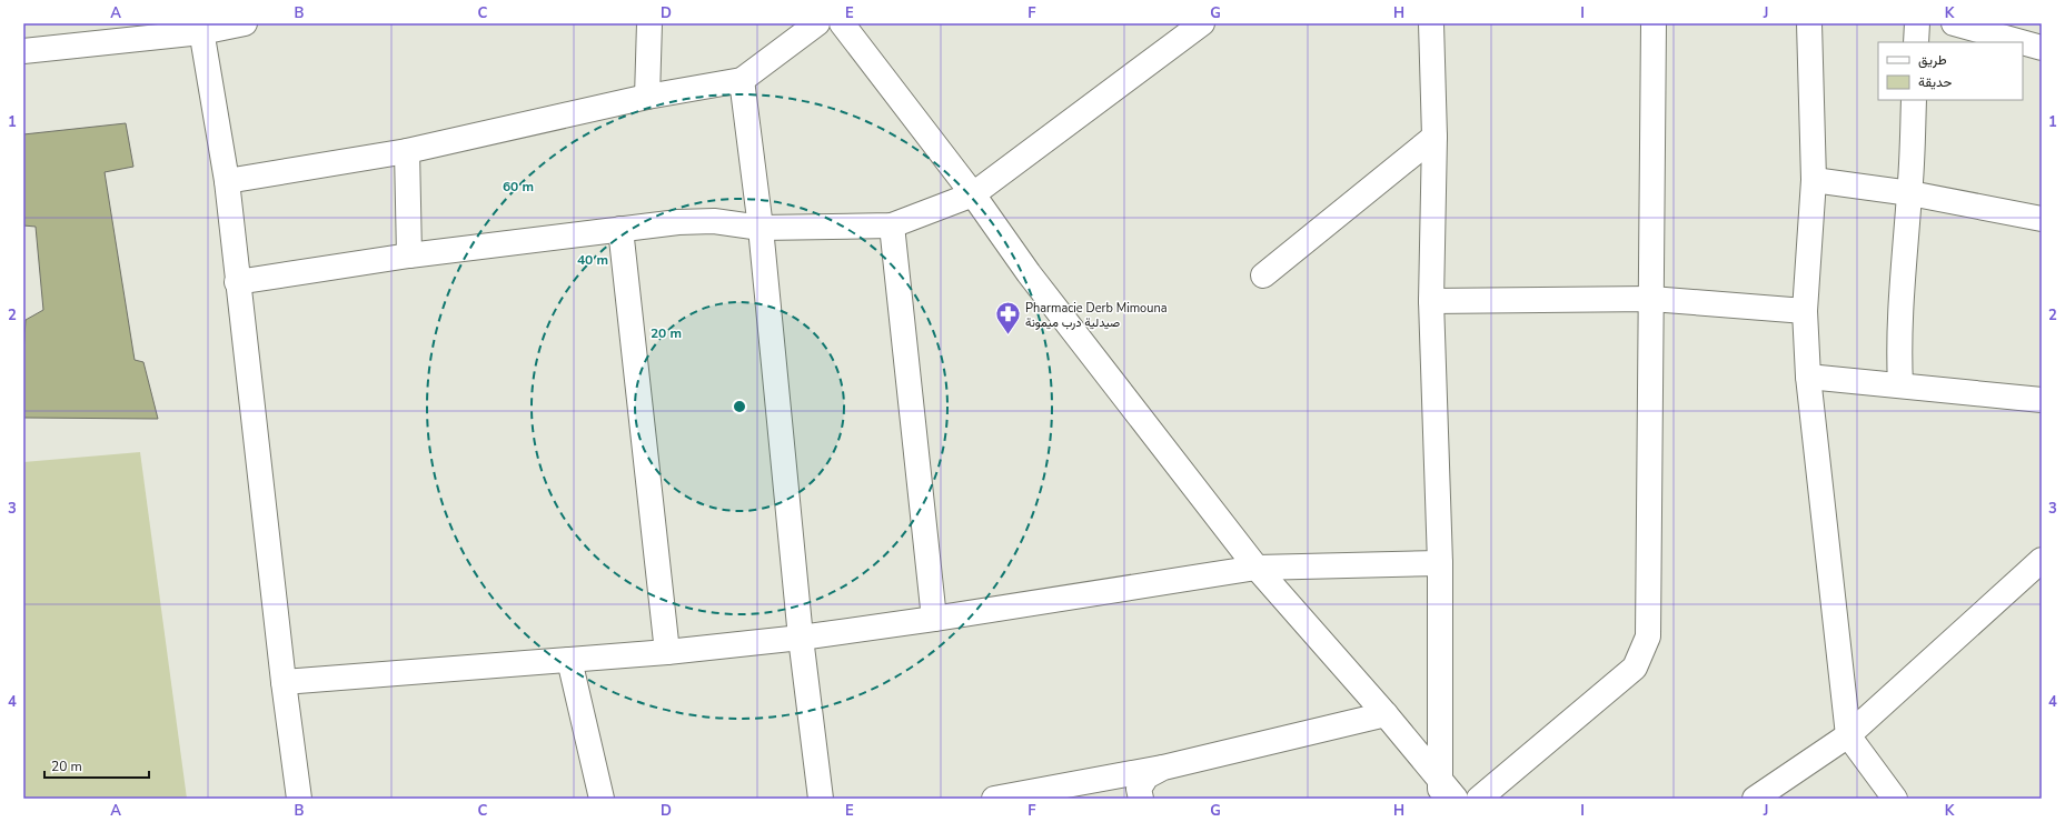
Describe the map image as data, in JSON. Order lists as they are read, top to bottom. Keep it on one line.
{"places":{"pharmacy":["Pharmacie Derb Mimouna صيدلية درب ميمونة"]},"legend":["طريق","حديقة"],"scale_bar":"20 m","grid":{"columns":["A","B","C","D","E","F","G","H","I","J","K"],"rows":["1","2","3","4"]},"rings":["60 m","40 m","20 m"]}
